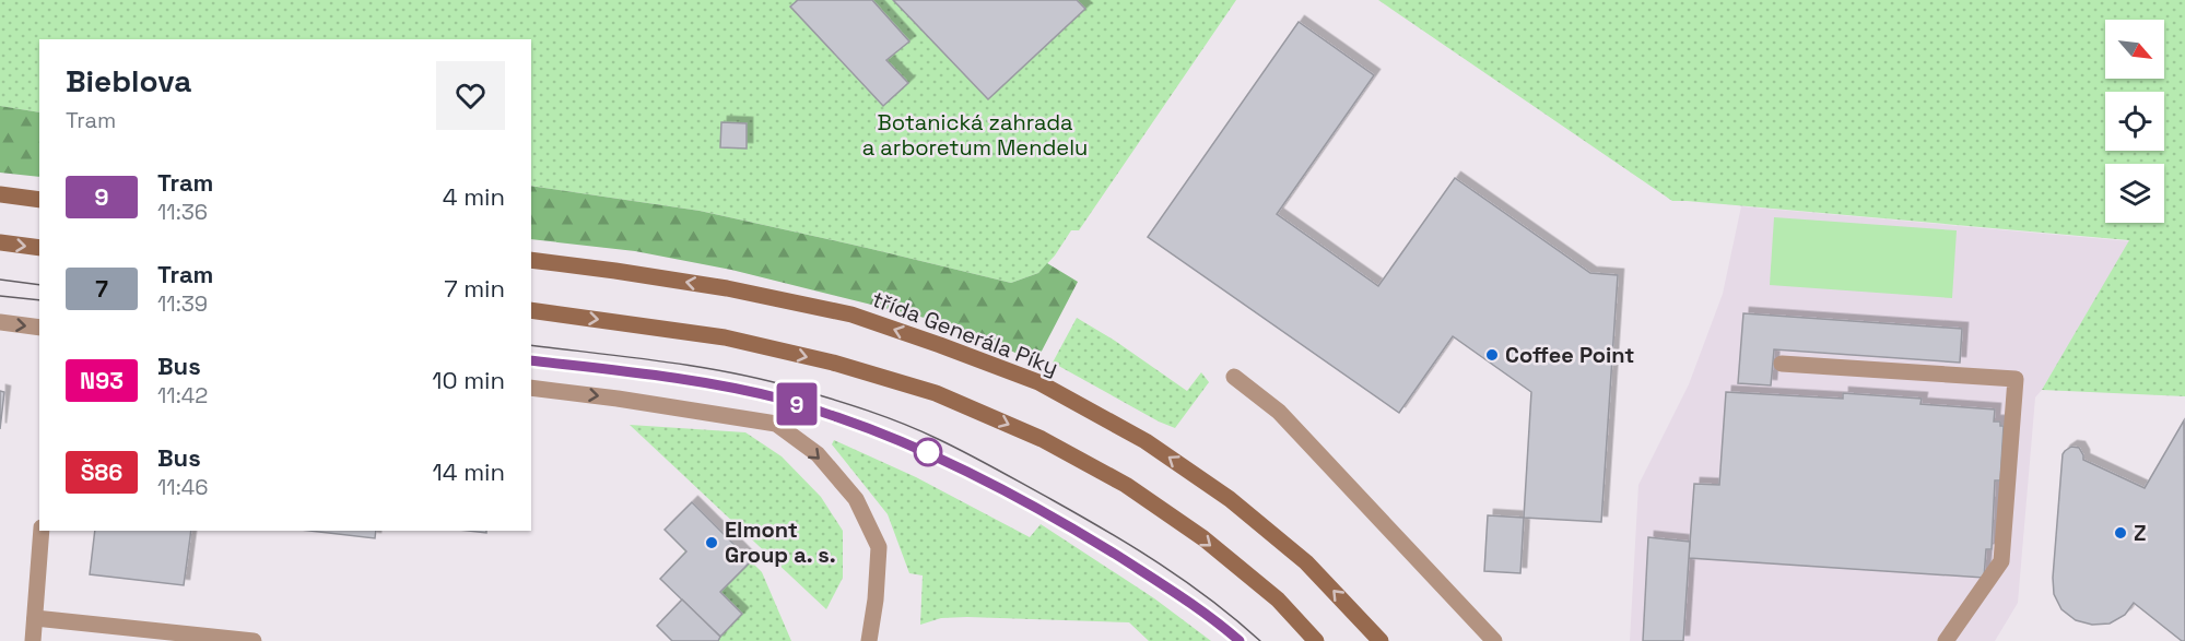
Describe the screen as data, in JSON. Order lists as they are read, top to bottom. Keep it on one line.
{"streets":{"main road":["třída Generála Píky"]},"parks":["Botanická zahrada a arboretum Mendelu"],"places":["Coffee Point","Z","Elmont Group a. s."],"lines":["tram line 9"],"north":"bottom right","page":{"on_map":"9","heading":["Bieblova","Tram"],"list":[{"mark":"9","name":"Tram","note":"11:36","value":"4 min"},{"mark":"7","name":"Tram","note":"11:39","value":"7 min"},{"mark":"N93","name":"Bus","note":"11:42","value":"10 min"},{"mark":"Š86","name":"Bus","note":"11:46","value":"14 min"}]}}
